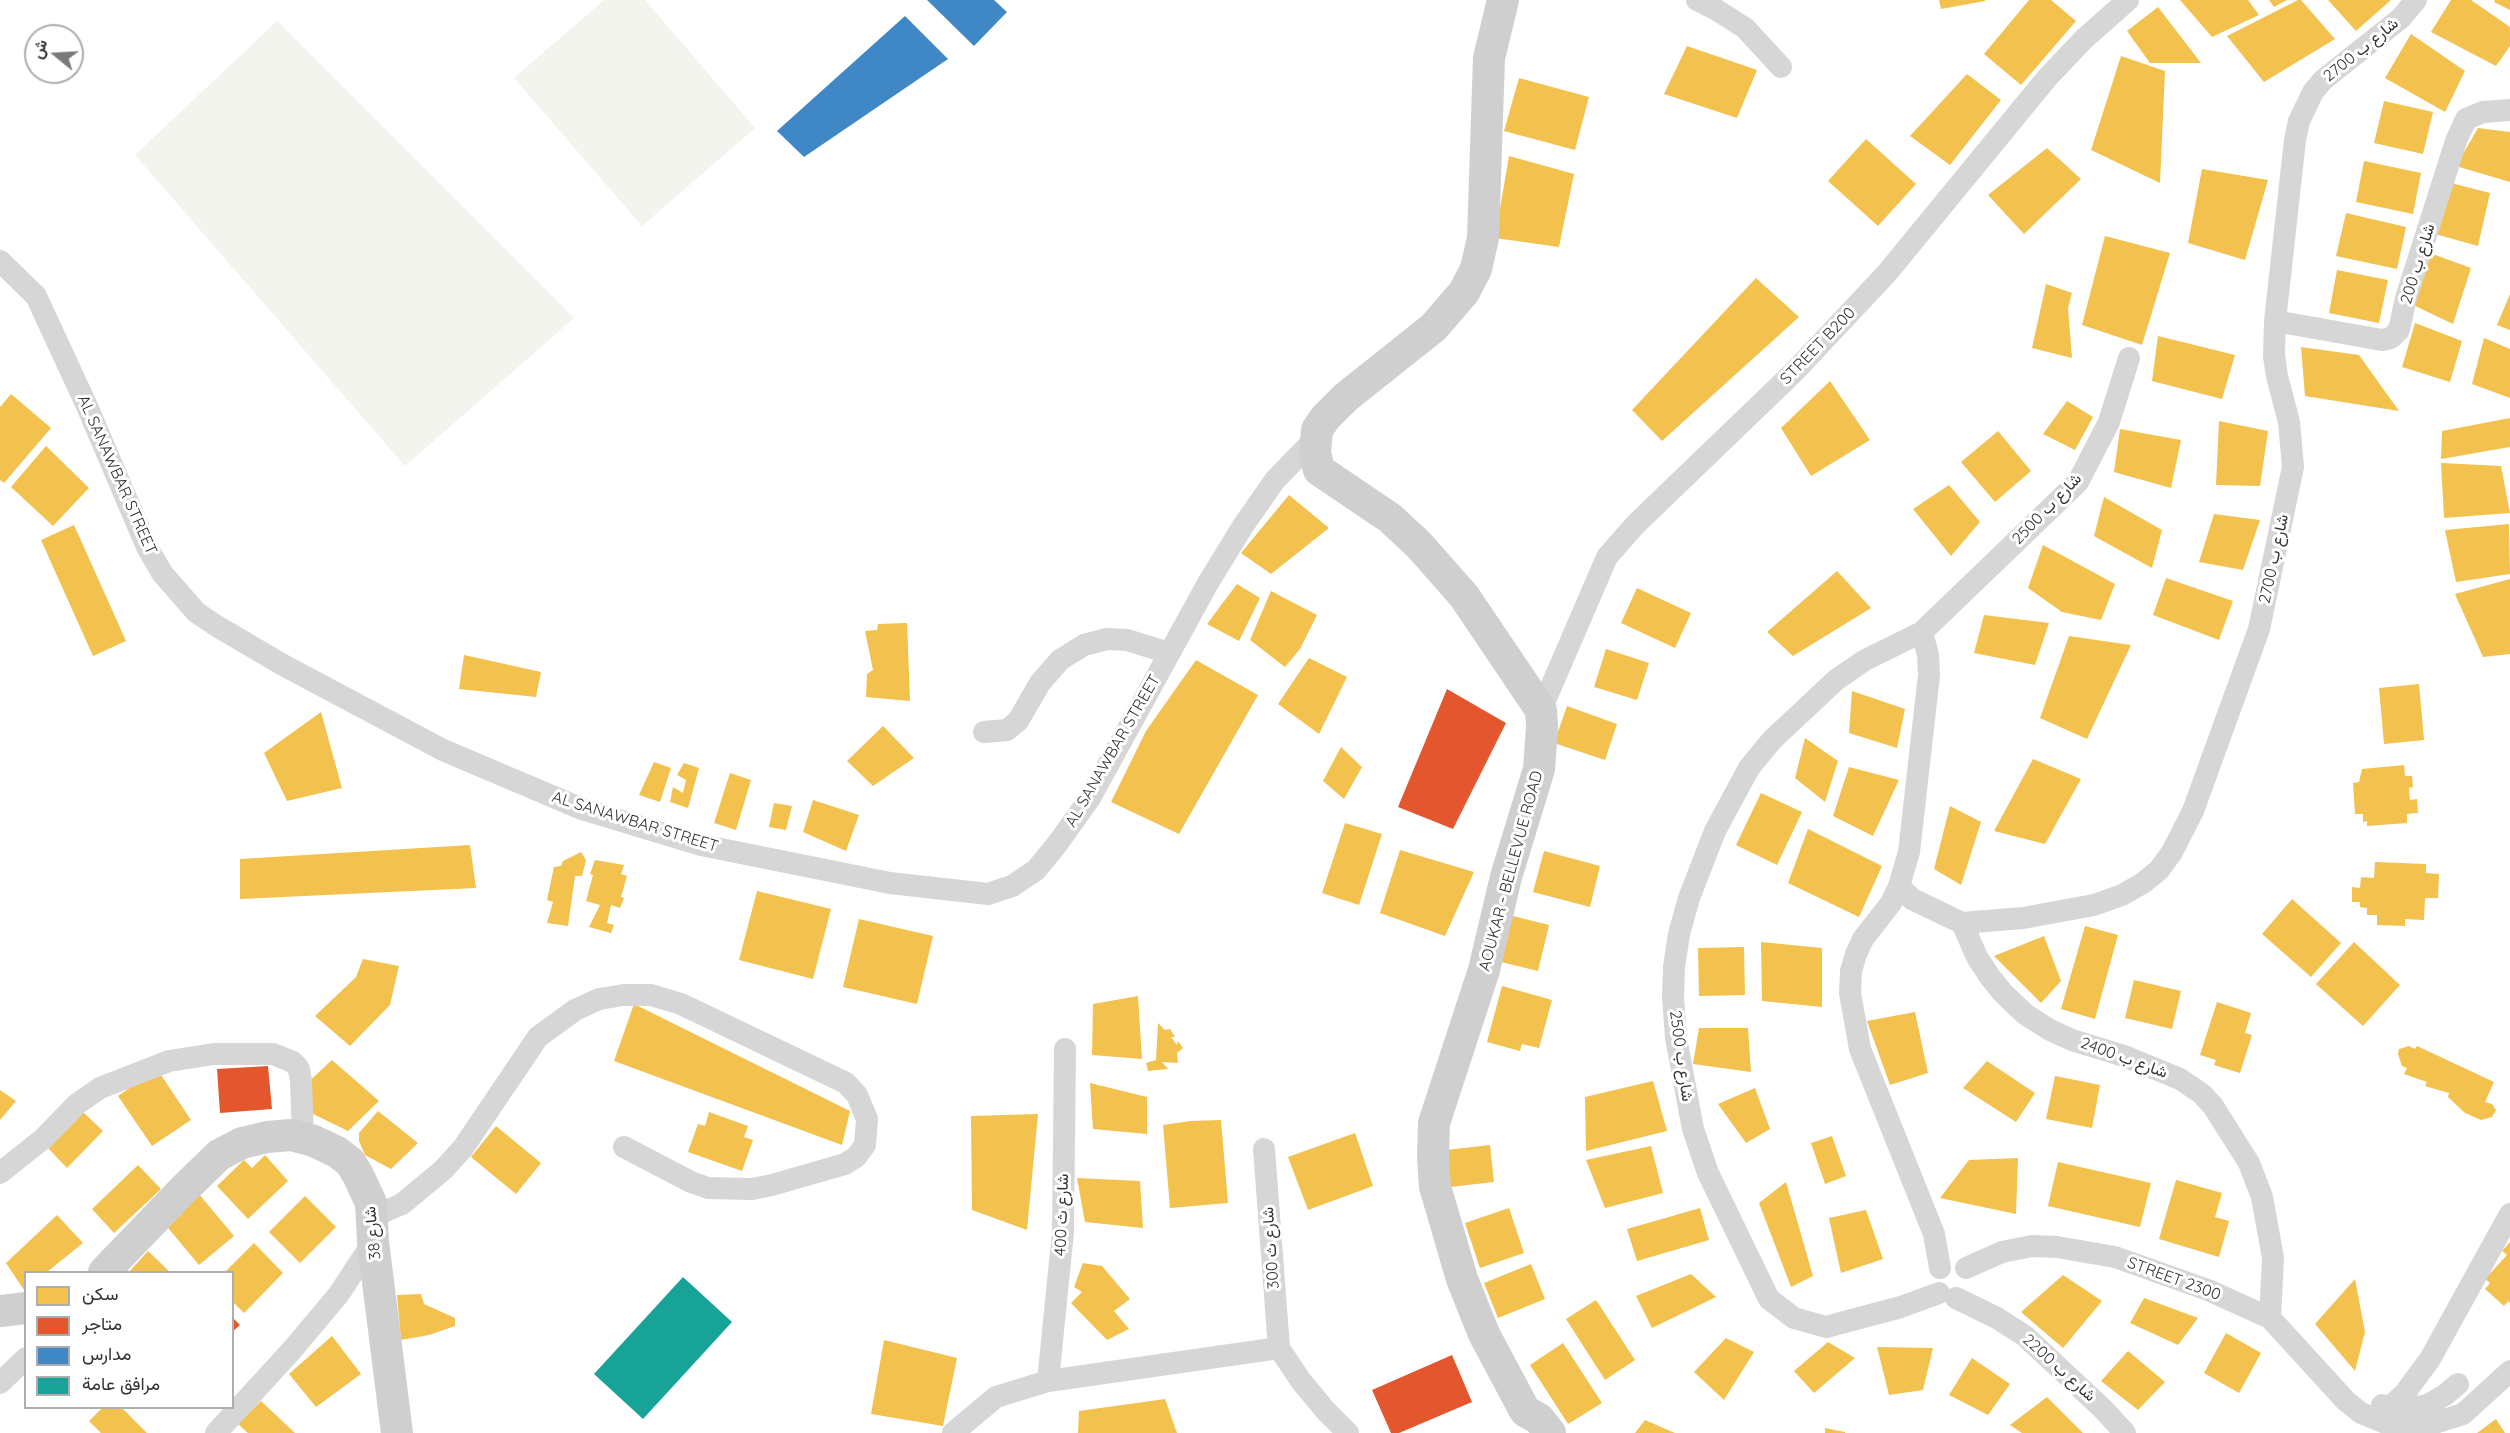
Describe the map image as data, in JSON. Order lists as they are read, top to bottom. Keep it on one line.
{"streets":{"street":["شارع ب 2700","شارع ب 200","STREET B200","AL SANAWBAR STREET","شارع ب 2500","AOUKAR - BELLEVUE ROAD","شارع ب 2400","شارع ث 400","شارع 38","شارع ث 300","STREET 2300","شارع ب 2200"]},"crossings":[["شارع ب 2700","شارع ب 200"],["شارع ب 2700","شارع ب 2400"],["STREET B200","AOUKAR - BELLEVUE ROAD"],["شارع ب 2500","STREET 2300"],["شارع ب 2500","شارع ب 2200"],["شارع ب 2400","STREET 2300"],["STREET 2300","شارع ب 2200"]],"legend":["سكن","متاجر","مدارس","مرافق عامة"],"north":"left"}
